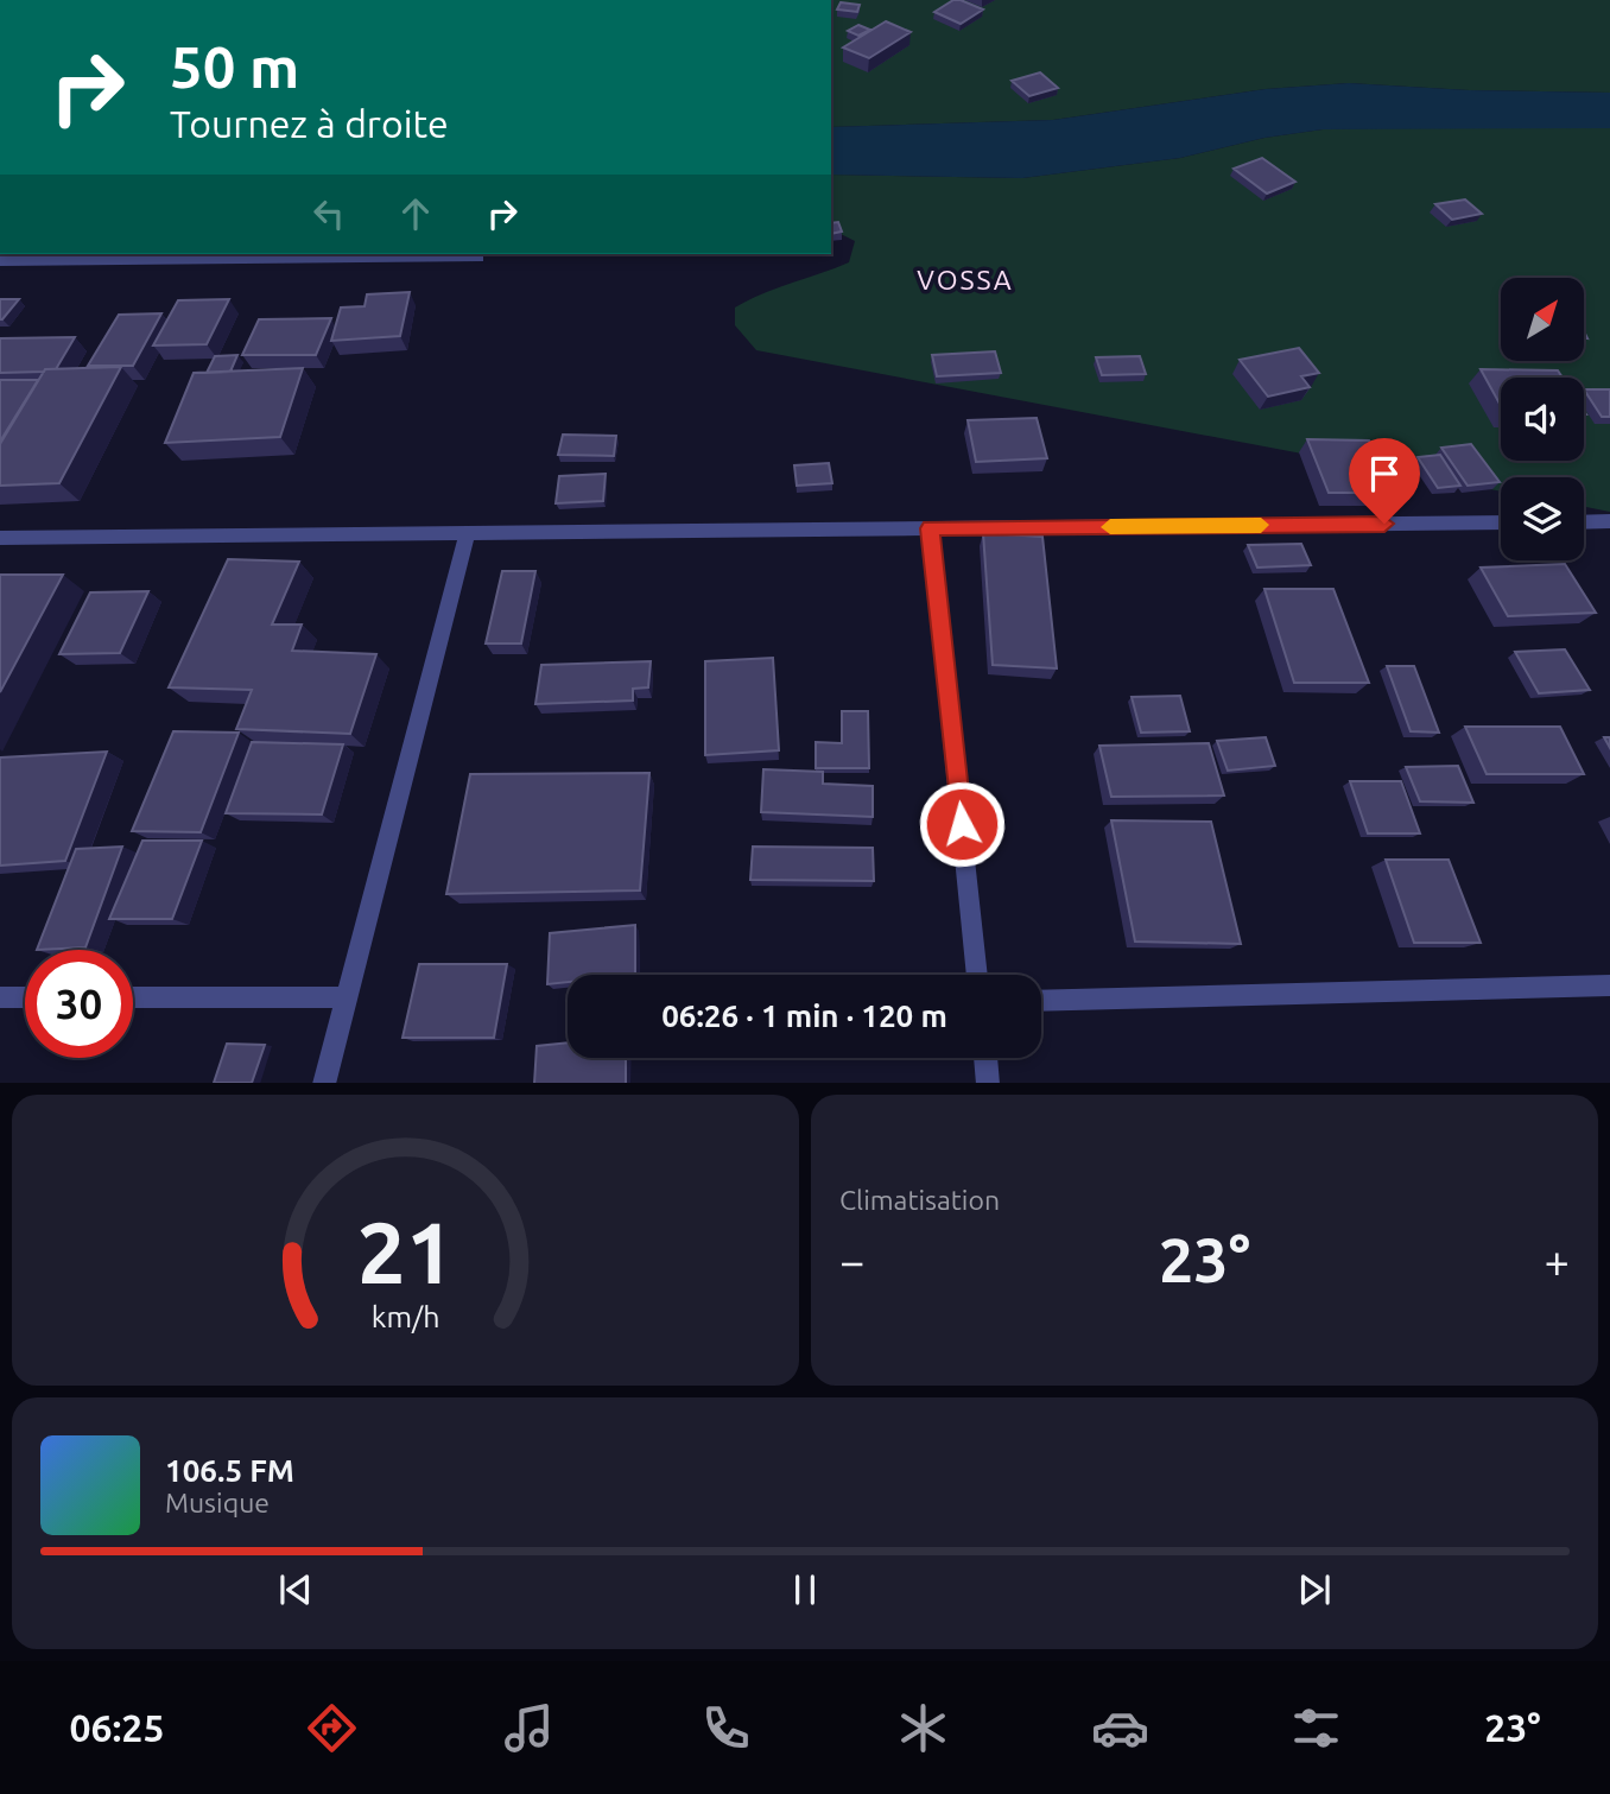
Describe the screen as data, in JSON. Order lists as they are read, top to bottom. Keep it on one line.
{"districts":["VOSSA"],"north":"top right","page":{"turn":["50 m","Tournez à droite"],"limit":"30","trip":"06:26 · 1 min · 120 m","tile":"Climatisation","heat":["−","23°","+"],"song":["106.5 FM","Musique"],"tabs":["06:25","23°"],"gauge":["21","km/h"]}}
